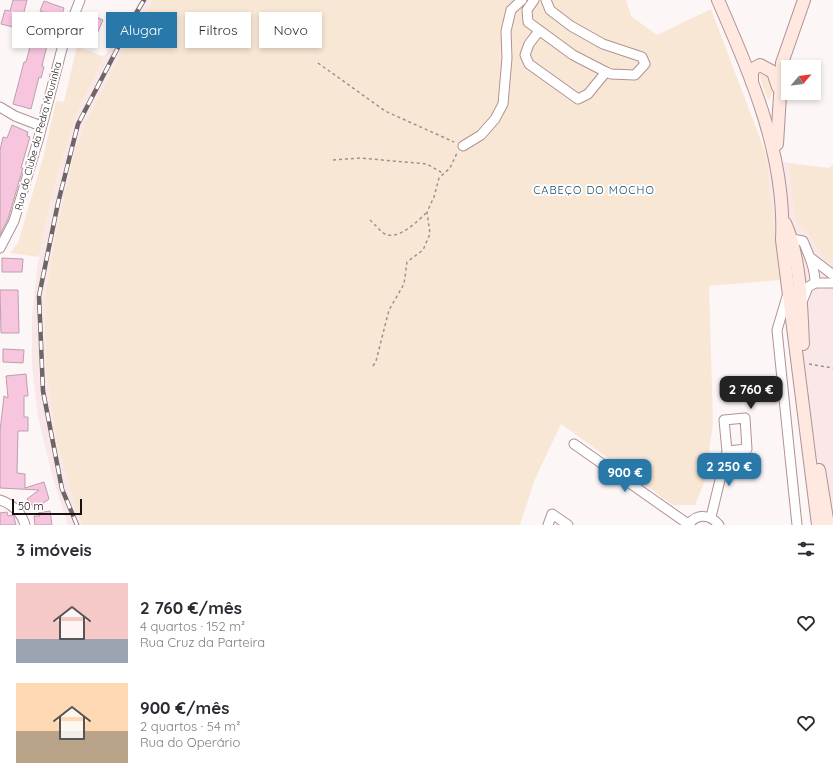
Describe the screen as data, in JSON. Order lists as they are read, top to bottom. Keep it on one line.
{"streets":{"street":["Rua do Clube da Pedra Mourinha"]},"districts":["CABEÇO DO MOCHO"],"scale_bar":"50 m","north":"top right","page":{"chip":["Comprar","Alugar","Filtros","Novo"],"price":["2 760 €","2 250 €","900 €"],"scale":"50 m","heading":"3 imóveis","list":[{"name":"2 760 €/mês","note":"4 quartos · 152 m² · Rua Cruz da Parteira"},{"name":"900 €/mês","note":"2 quartos · 54 m² · Rua do Operário"}]}}
